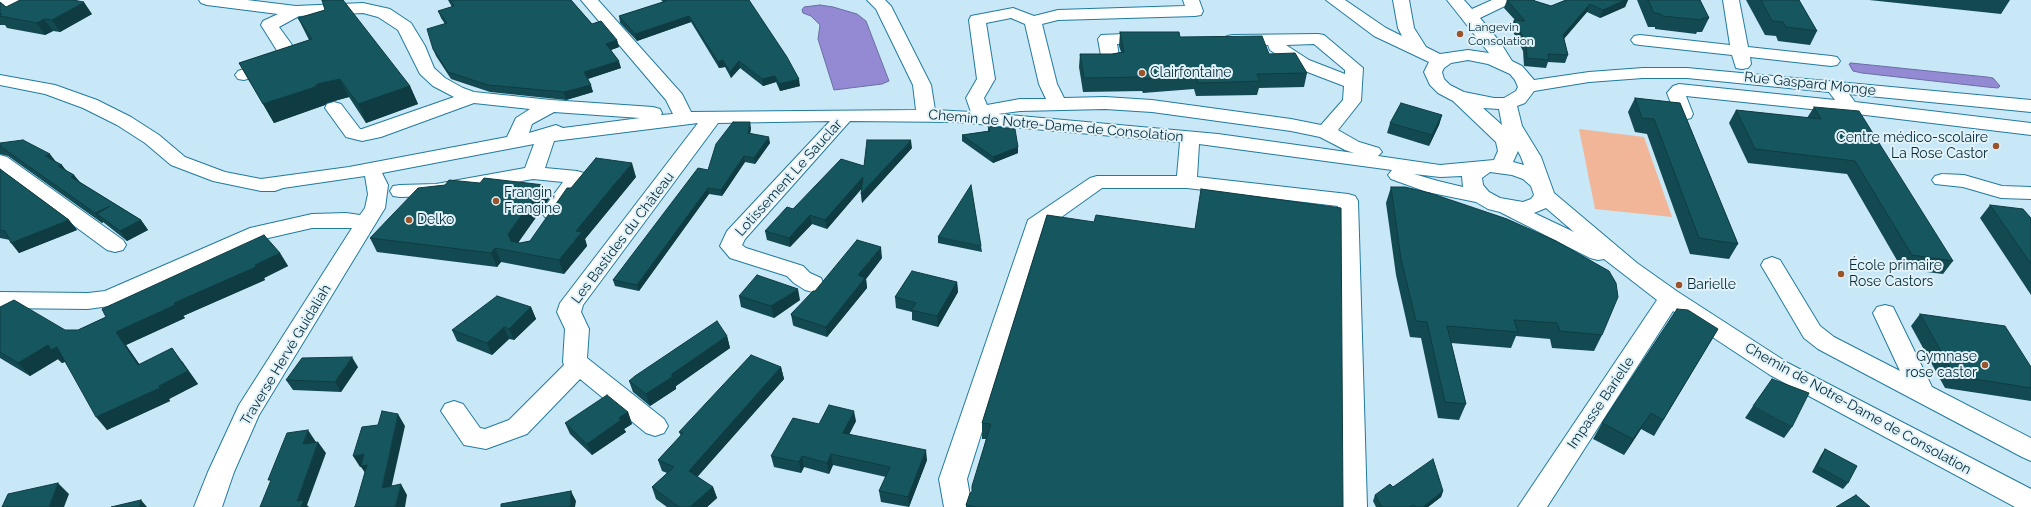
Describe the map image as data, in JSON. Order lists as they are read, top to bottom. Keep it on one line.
{"streets":{"street":["Rue Gaspard Monge","Chemin de Notre-Dame de Consolation","Lotissement Le Sauclar","Les Bastides du Château","Traverse Hervé Guidaliah","Impasse Barielle"]},"crossings":[["Chemin de Notre-Dame de Consolation","Lotissement Le Sauclar"],["Chemin de Notre-Dame de Consolation","Les Bastides du Château"],["Chemin de Notre-Dame de Consolation","Traverse Hervé Guidaliah"],["Chemin de Notre-Dame de Consolation","Impasse Barielle"]],"places":["Langevin Consolation","Clairfontaine","Centre médico-scolaire La Rose Castor","Frangin, Frangine","Delko","École primaire Rose Castors","Barielle","Gymnase rose castor"]}
